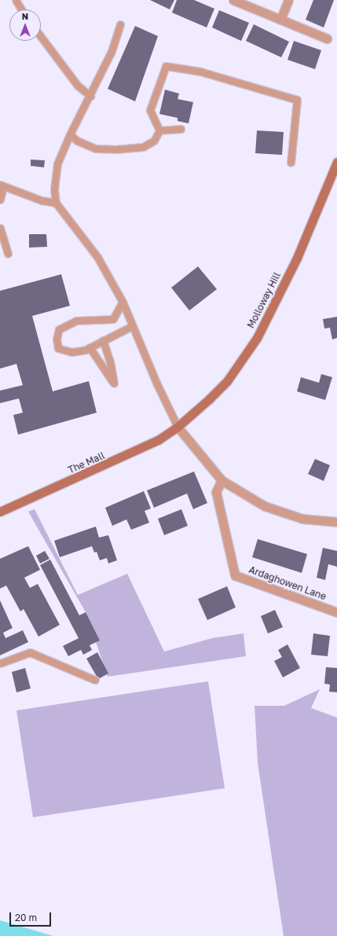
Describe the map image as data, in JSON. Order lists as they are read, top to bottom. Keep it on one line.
{"streets":{"main road":["Molloway Hill","The Mall"],"street":["Ardaghowen Lane"]},"crossings":[["Molloway Hill","The Mall"]],"scale_bar":"20 m","north":"top"}
